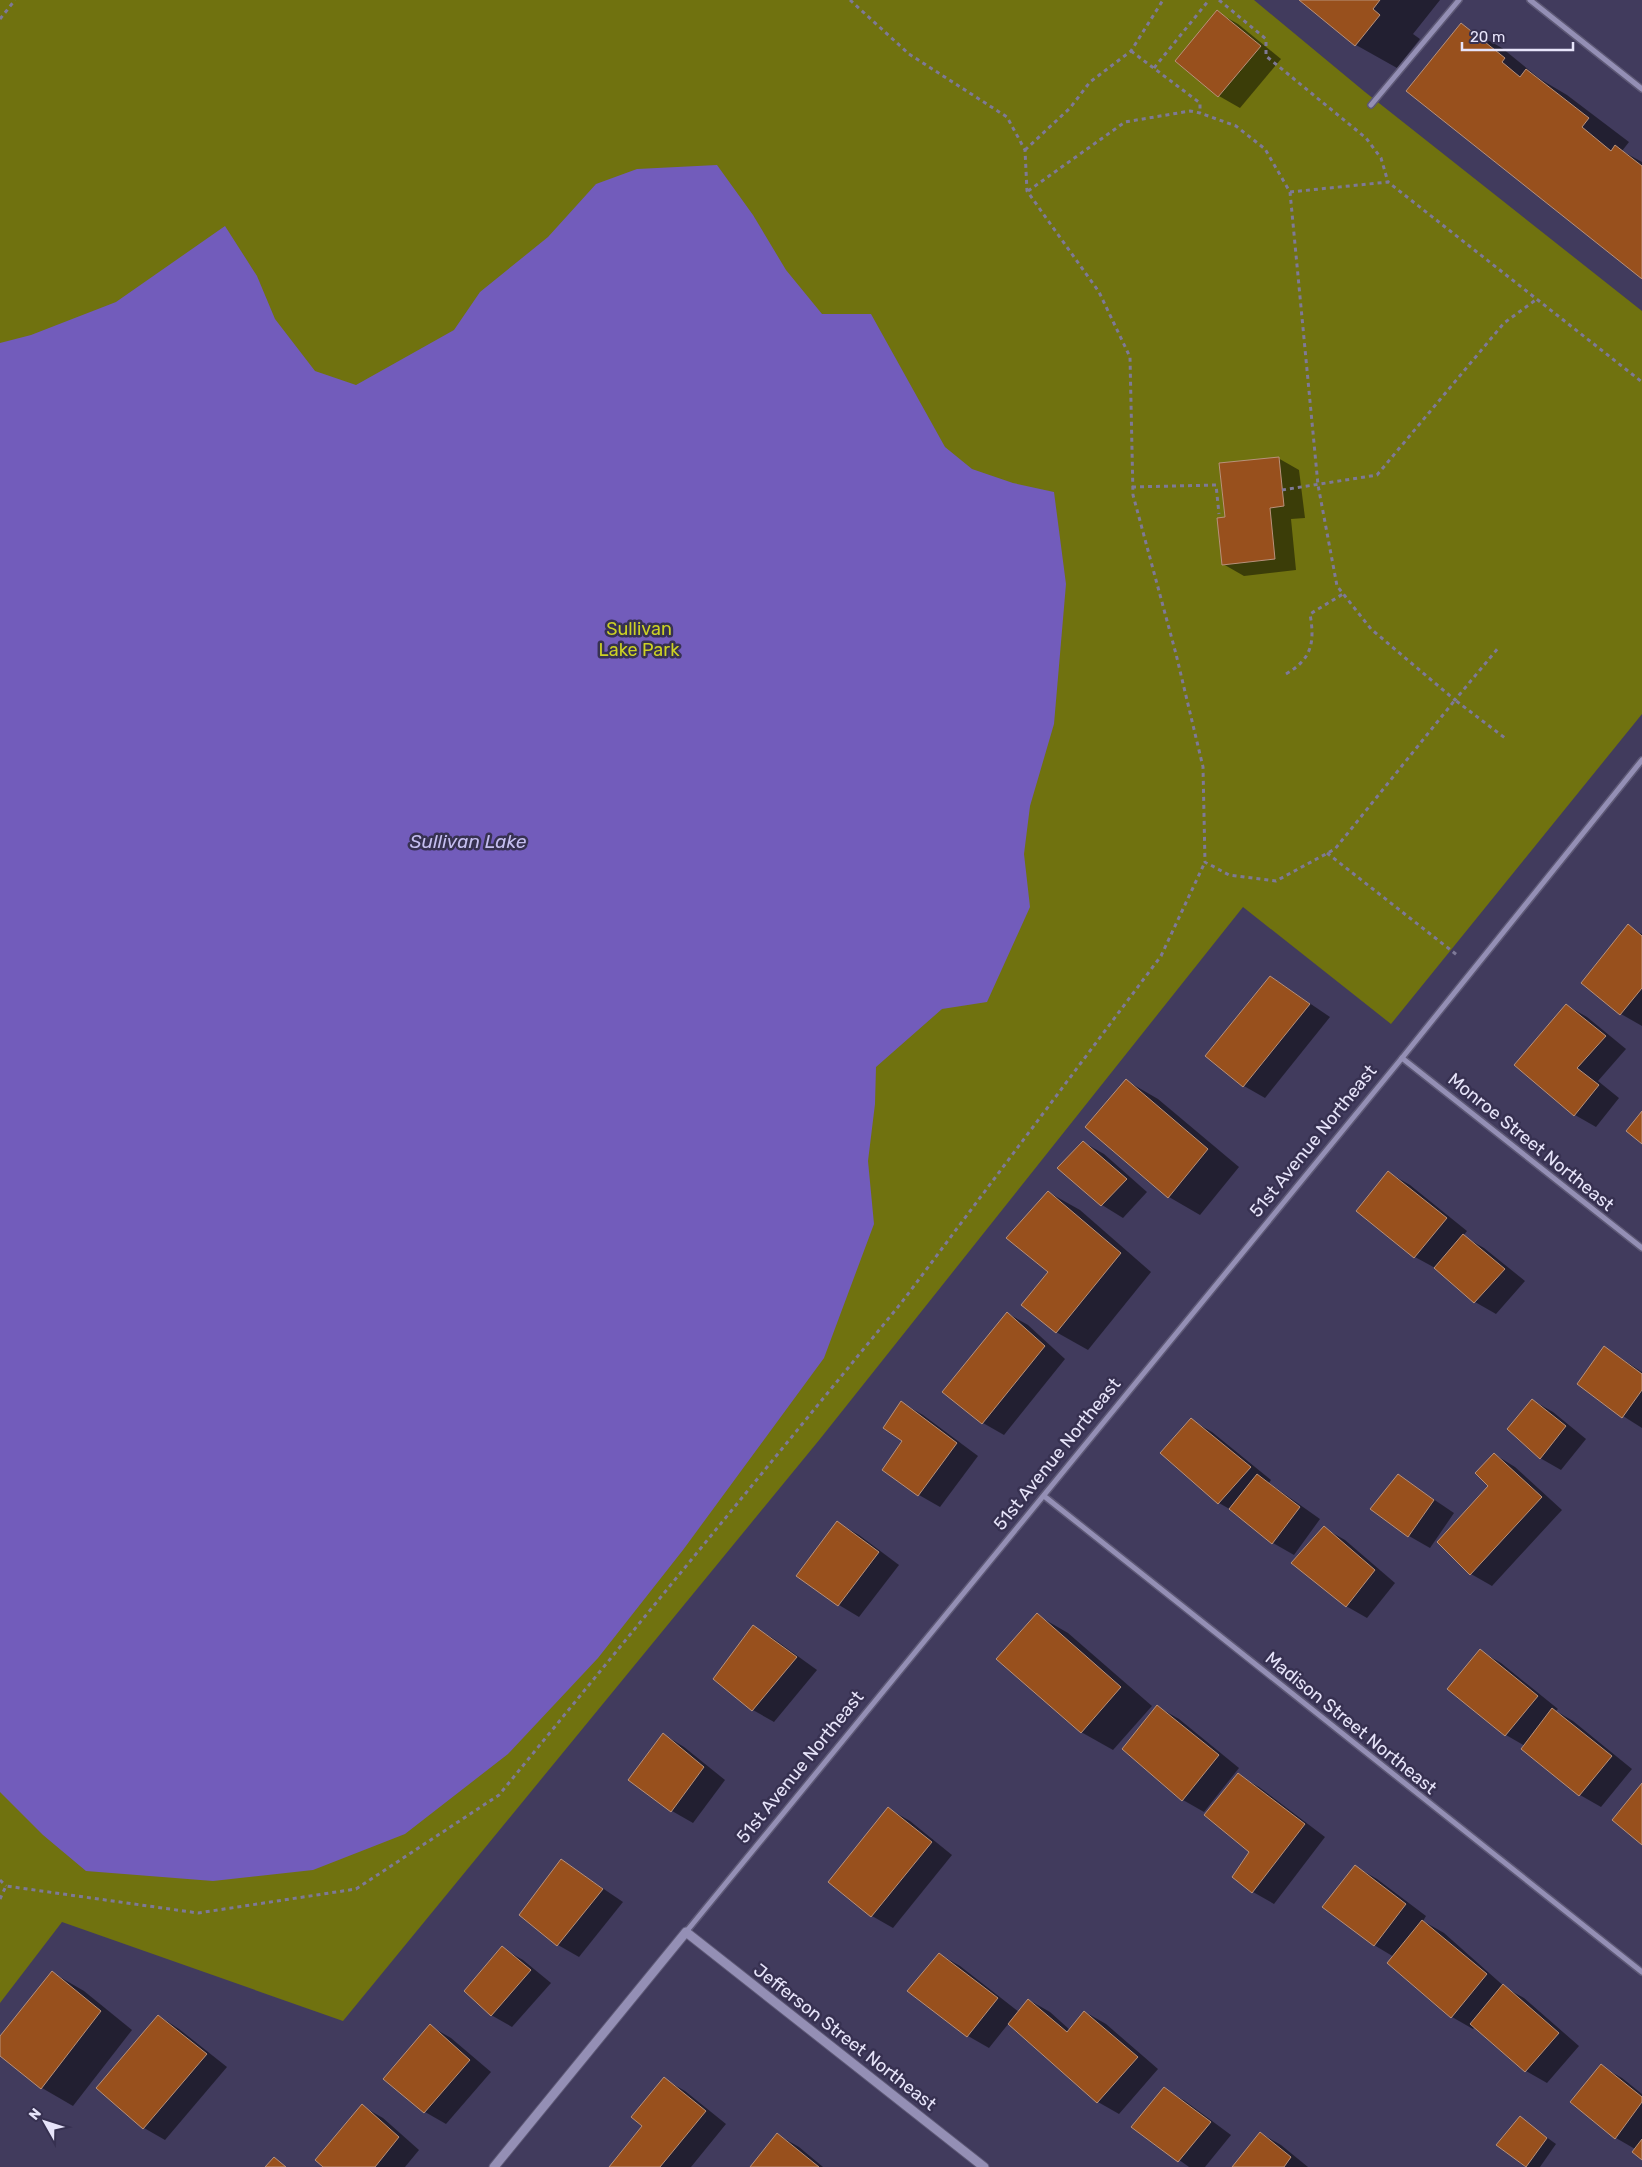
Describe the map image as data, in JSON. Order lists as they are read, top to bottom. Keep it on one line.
{"streets":{"street":["51st Avenue Northeast","Monroe Street Northeast","Madison Street Northeast","Jefferson Street Northeast"]},"crossings":[["51st Avenue Northeast","Monroe Street Northeast"],["51st Avenue Northeast","Madison Street Northeast"],["51st Avenue Northeast","Jefferson Street Northeast"]],"water":["Sullivan Lake"],"parks":["Sullivan Lake Park"],"scale_bar":"20 m","north":"top left"}
